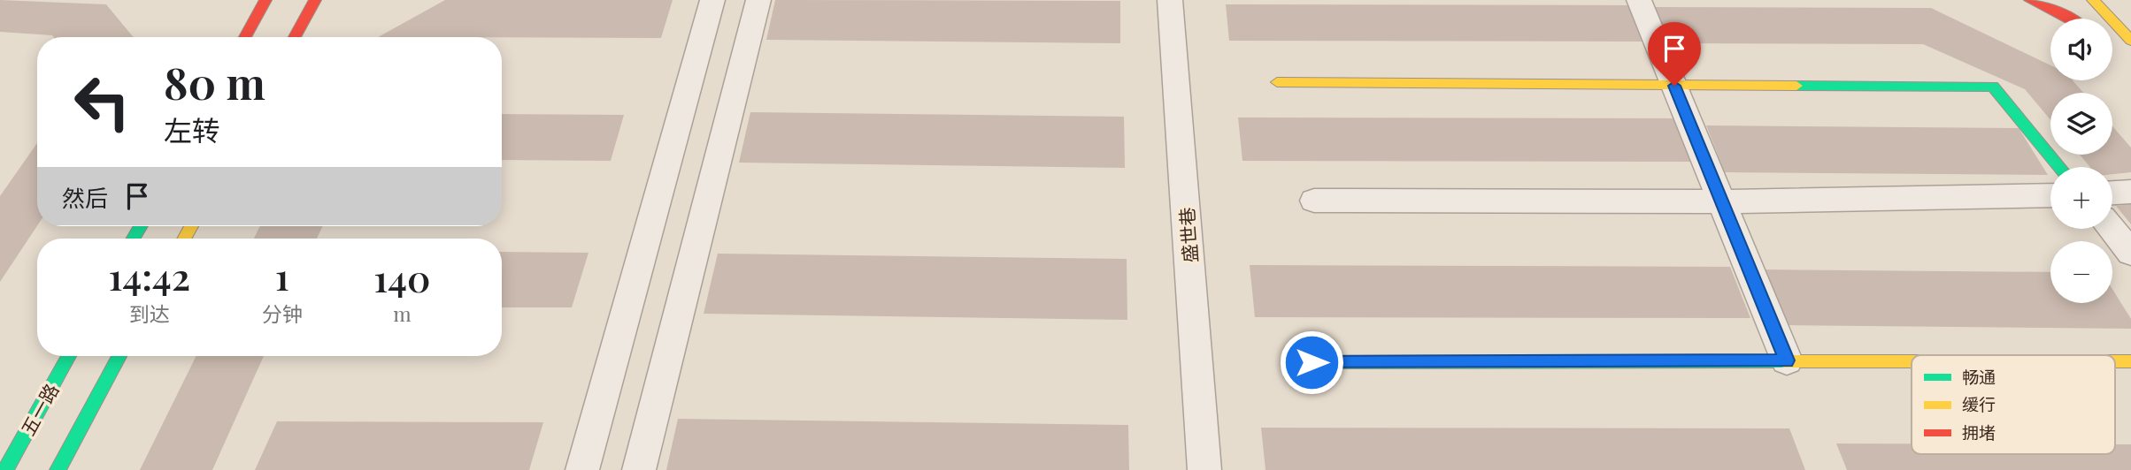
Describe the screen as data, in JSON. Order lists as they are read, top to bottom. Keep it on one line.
{"streets":{"street":["盛世巷","五一路"]},"legend":["畅通","缓行","拥堵"],"page":{"map_buttons":["+","−"],"turn":["80 m","左转"],"then":"然后","eta":["14:42","到达","1","分钟","140","m"]}}
